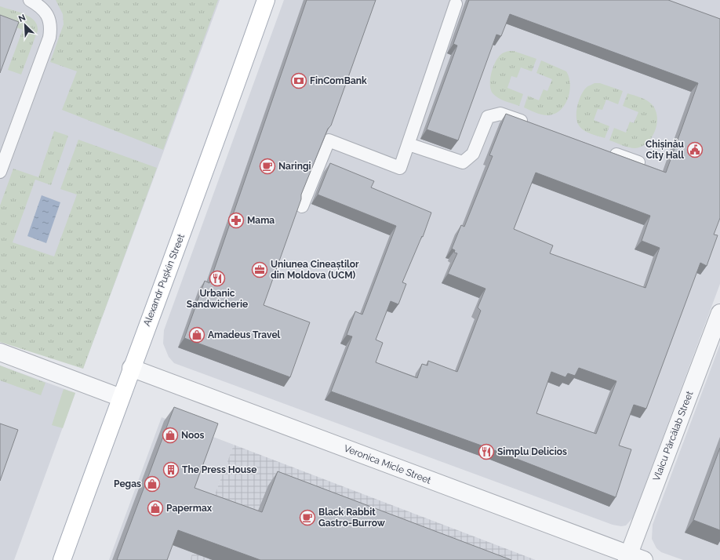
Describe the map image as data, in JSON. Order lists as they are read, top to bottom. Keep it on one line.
{"streets":{"main road":["Alexandr Pușkin Street"],"street":["Vlaicu Pârcălab Street","Veronica Micle Street"]},"crossings":[["Alexandr Pușkin Street","Veronica Micle Street"],["Vlaicu Pârcălab Street","Veronica Micle Street"]],"places":{"bank":["FinComBank"],"public building":["Chișinău City Hall"],"cafe":["Naringi","Black Rabbit Gastro-Burrow"],"pharmacy":["Mama"],"office":["Uniunea Cineaștilor din Moldova (UCM)"],"restaurant":["Urbanic Sandwicherie","Simplu Delicios"],"shop":["Amadeus Travel","Noos","Pegas","Papermax"],"building":["The Press House"]},"north":"top left"}
